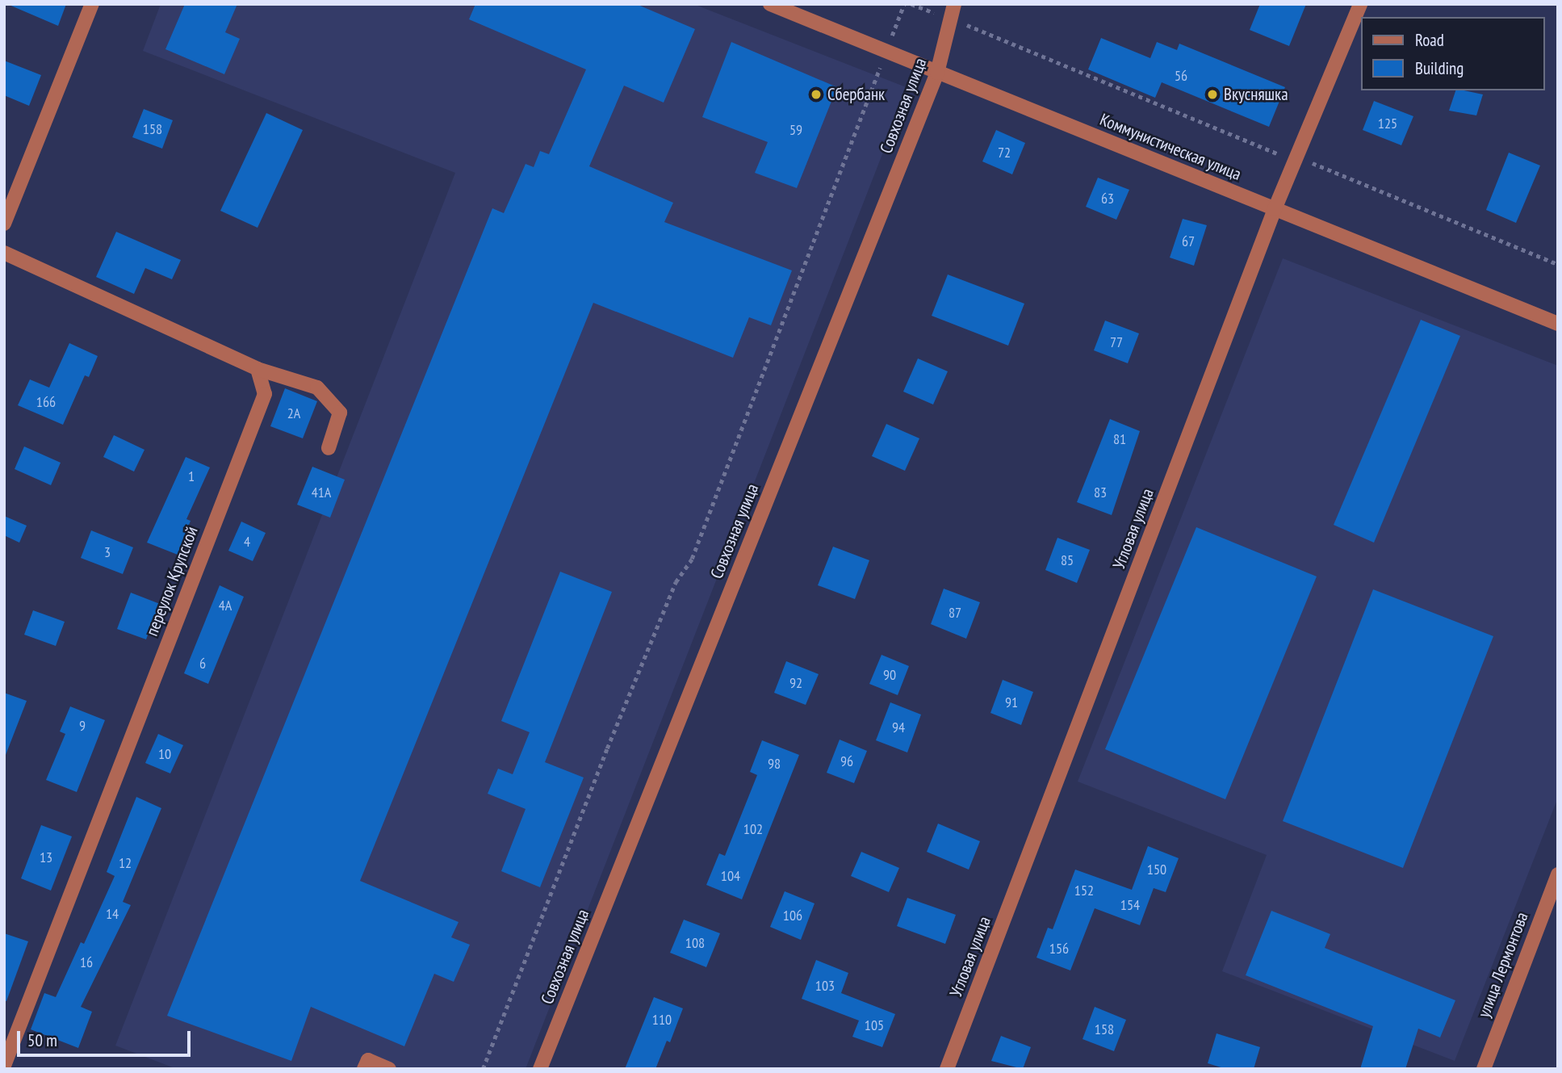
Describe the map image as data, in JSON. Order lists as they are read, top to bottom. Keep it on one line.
{"streets":{"street":["Совхозная улица","Коммунистическая улица","Угловая улица","переулок Крупской","улица Лермонтова"]},"crossings":[["Совхозная улица","Коммунистическая улица"],["Коммунистическая улица","Угловая улица"]],"places":["Сбербанк","Вкусняшка"],"house_numbers":["56","125","158","59","72","63","67","77","166","2А","81","1","41А","83","4","3","85","4А","87","6","90","92","91","9","94","10","96","98","102","13","12","150","104","152","154","14","106","108","156","16","103","110","105","158"],"legend":["Road","Building"],"scale_bar":"50 m"}
